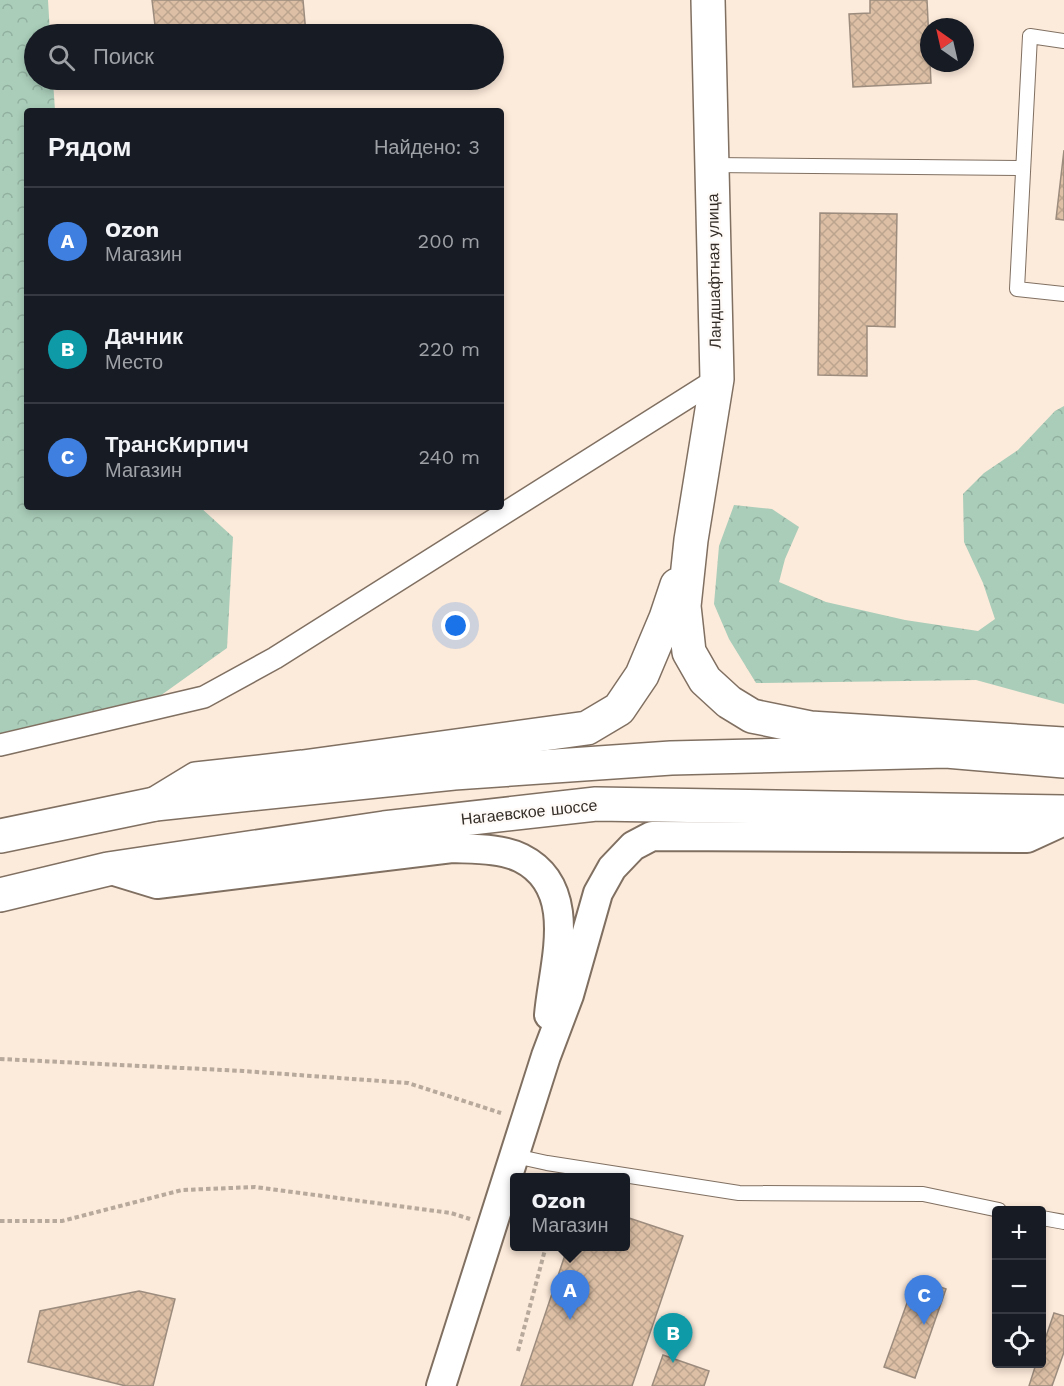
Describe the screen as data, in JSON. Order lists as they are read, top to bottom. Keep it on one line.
{"streets":{"main road":["Ландшафтная улица","Нагаевское шоссе"]},"north":"top left","page":{"search":"Поиск","heading":["Рядом","Найдено: 3"],"list":[{"mark":"A","name":"Ozon","note":"Магазин","value":"200 m"},{"mark":"B","name":"Дачник","note":"Место","value":"220 m"},{"mark":"C","name":"ТрансКирпич","note":"Магазин","value":"240 m"}],"popup":["Ozon","Магазин"],"map_buttons":["+","−"],"pins":["A","C","B"]}}
